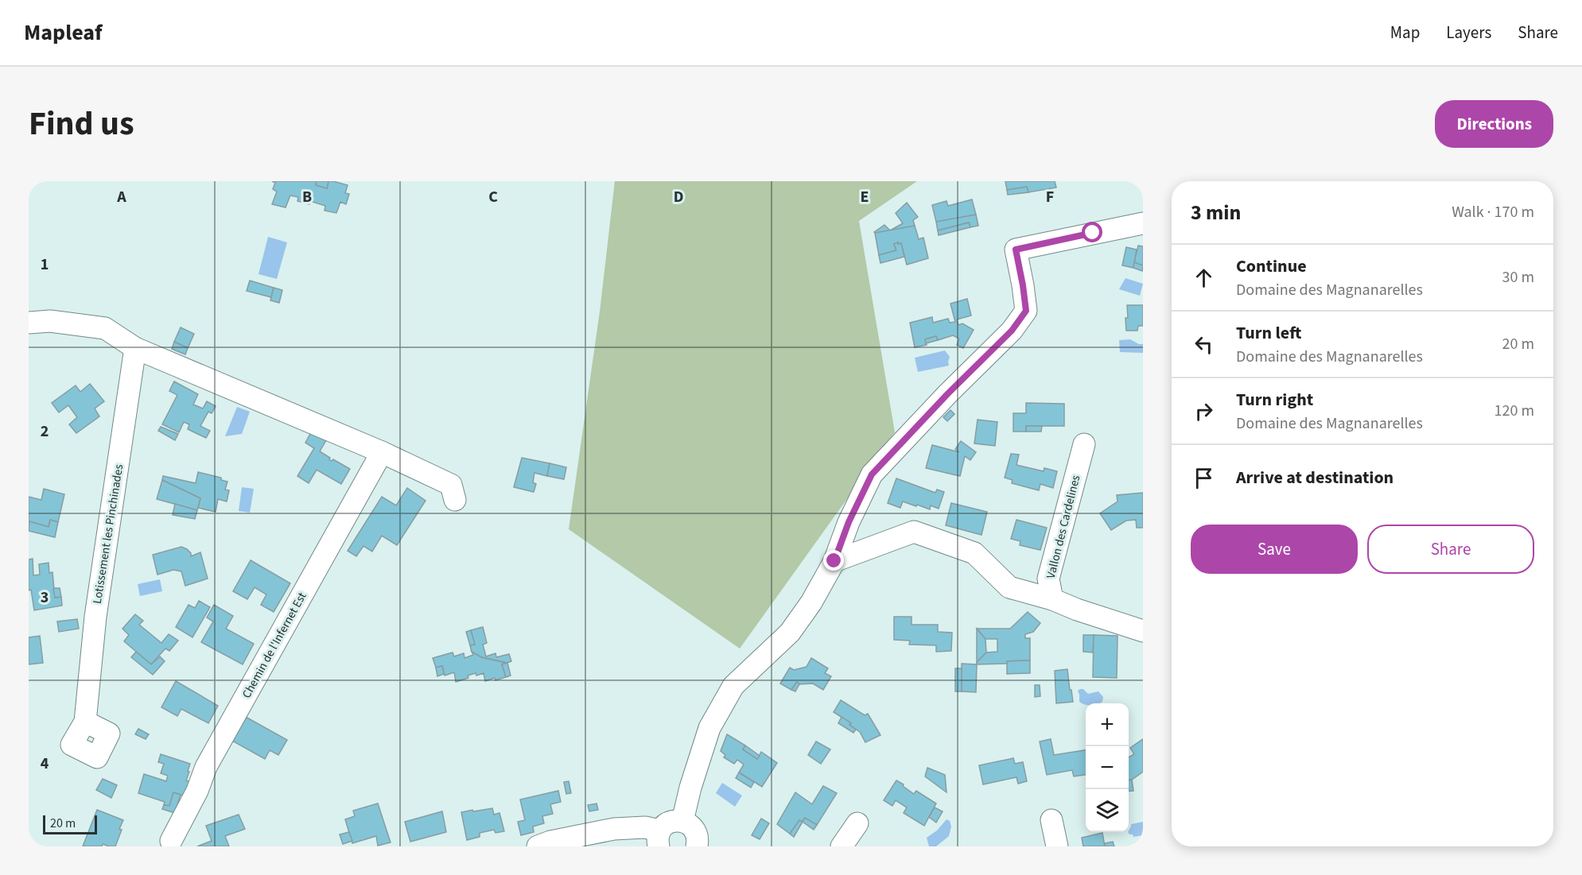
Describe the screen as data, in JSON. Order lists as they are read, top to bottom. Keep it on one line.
{"streets":{"street":["Vallon des Cardelines","Lotissement les Pinchinades","Chemin de l'Infernet Est"]},"scale_bar":"20 m","page":{"header":"Mapleaf","nav":["Map","Layers","Share"],"title":"Find us","buttons":["Directions",["Save","Share"]],"heading":["3 min","Walk · 170 m"],"list":[["Continue","Domaine des Magnanarelles","30 m"],["Turn left","Domaine des Magnanarelles","20 m"],["Turn right","Domaine des Magnanarelles","120 m"],"Arrive at destination"],"map_buttons":["+","−"],"scale":"20 m"},"grid":{"columns":["A","B","C","D","E","F"],"rows":["1","2","3","4"]}}
